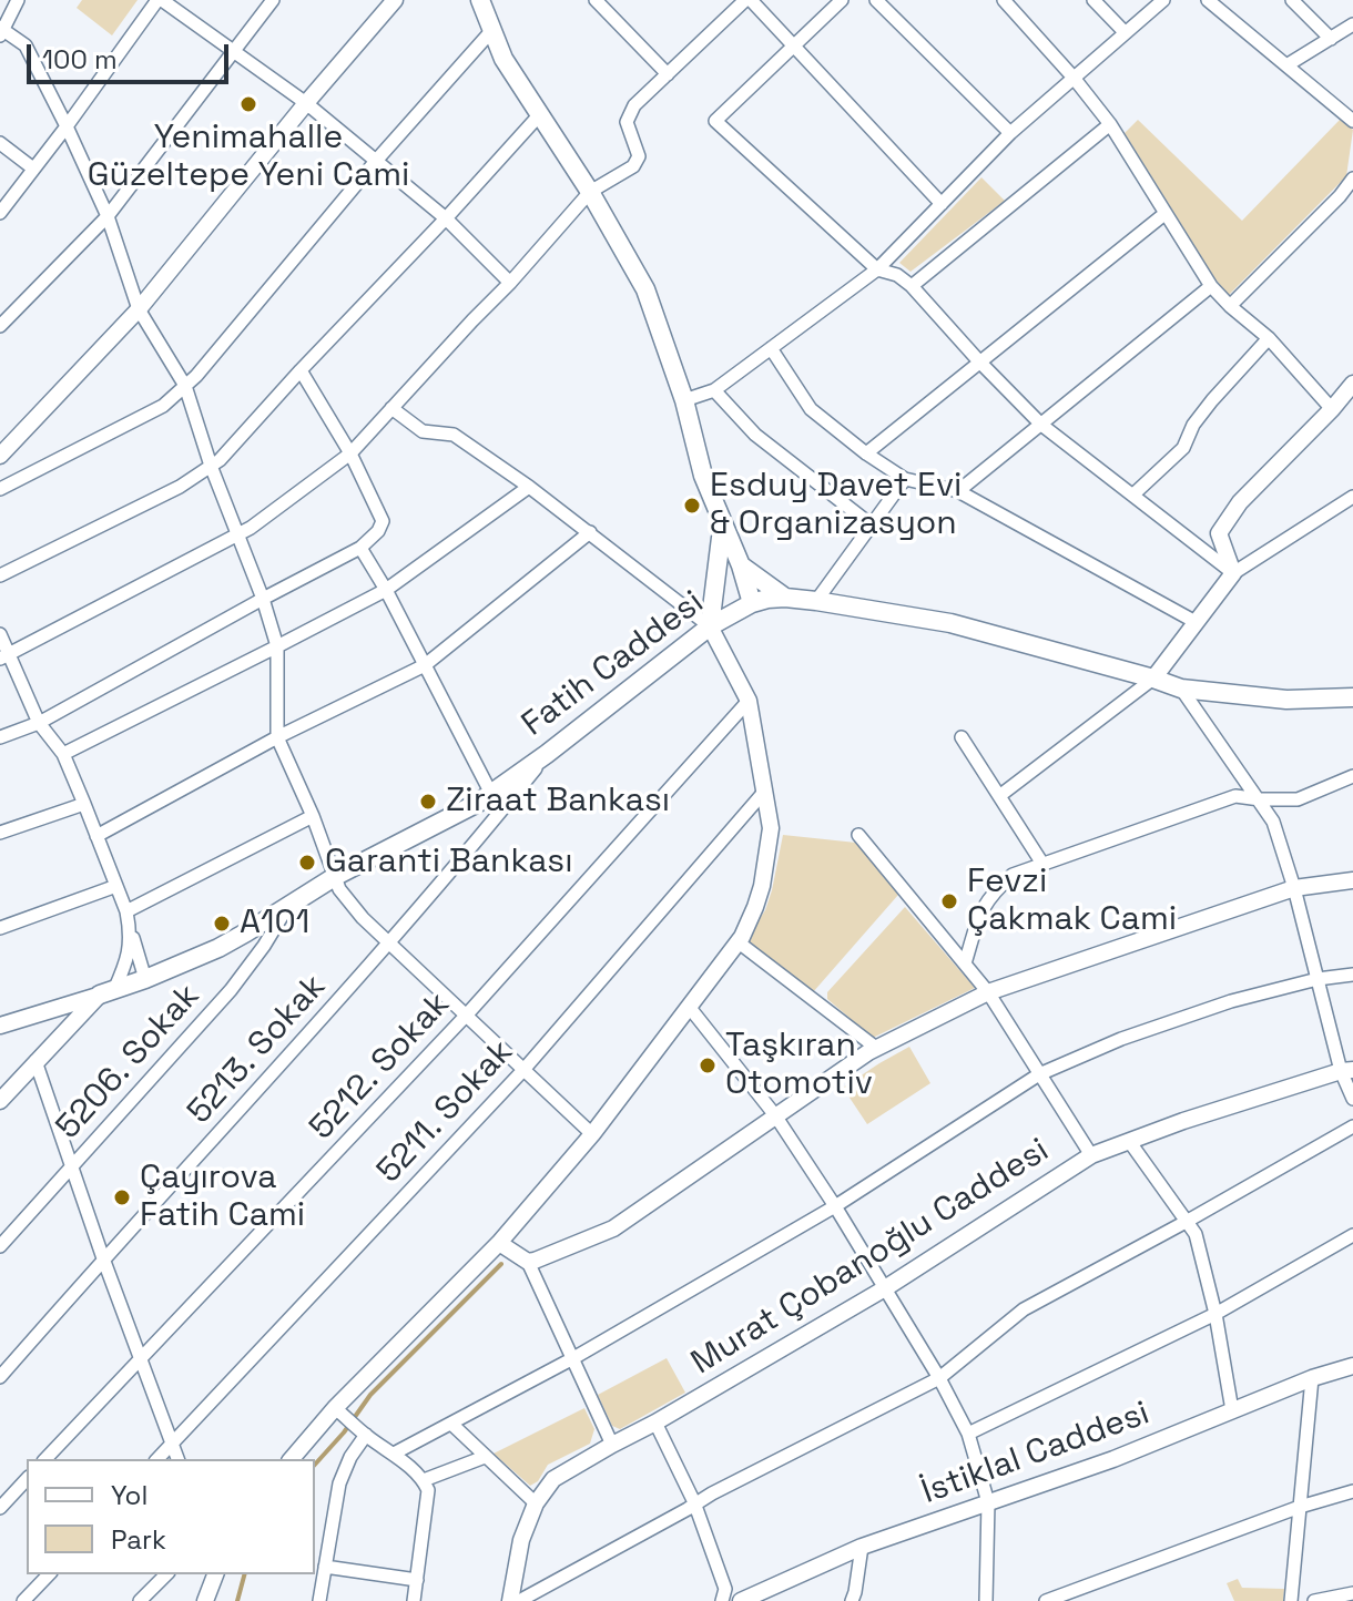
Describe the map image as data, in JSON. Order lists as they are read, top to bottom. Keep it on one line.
{"streets":{"main road":["Fatih Caddesi"],"street":["5213. Sokak","5206. Sokak","5212. Sokak","5211. Sokak","Murat Çobanoğlu Caddesi","İstiklal Caddesi"]},"crossings":[["Fatih Caddesi","5213. Sokak"],["Fatih Caddesi","5206. Sokak"]],"places":["Yenimahalle Güzeltepe Yeni Cami","Esduy Davet Evi & Organizasyon","Ziraat Bankası","Garanti Bankası","Fevzi Çakmak Cami","A101","Taşkıran Otomotiv","Çayırova Fatih Cami"],"legend":["Yol","Park"],"scale_bar":"100 m"}
